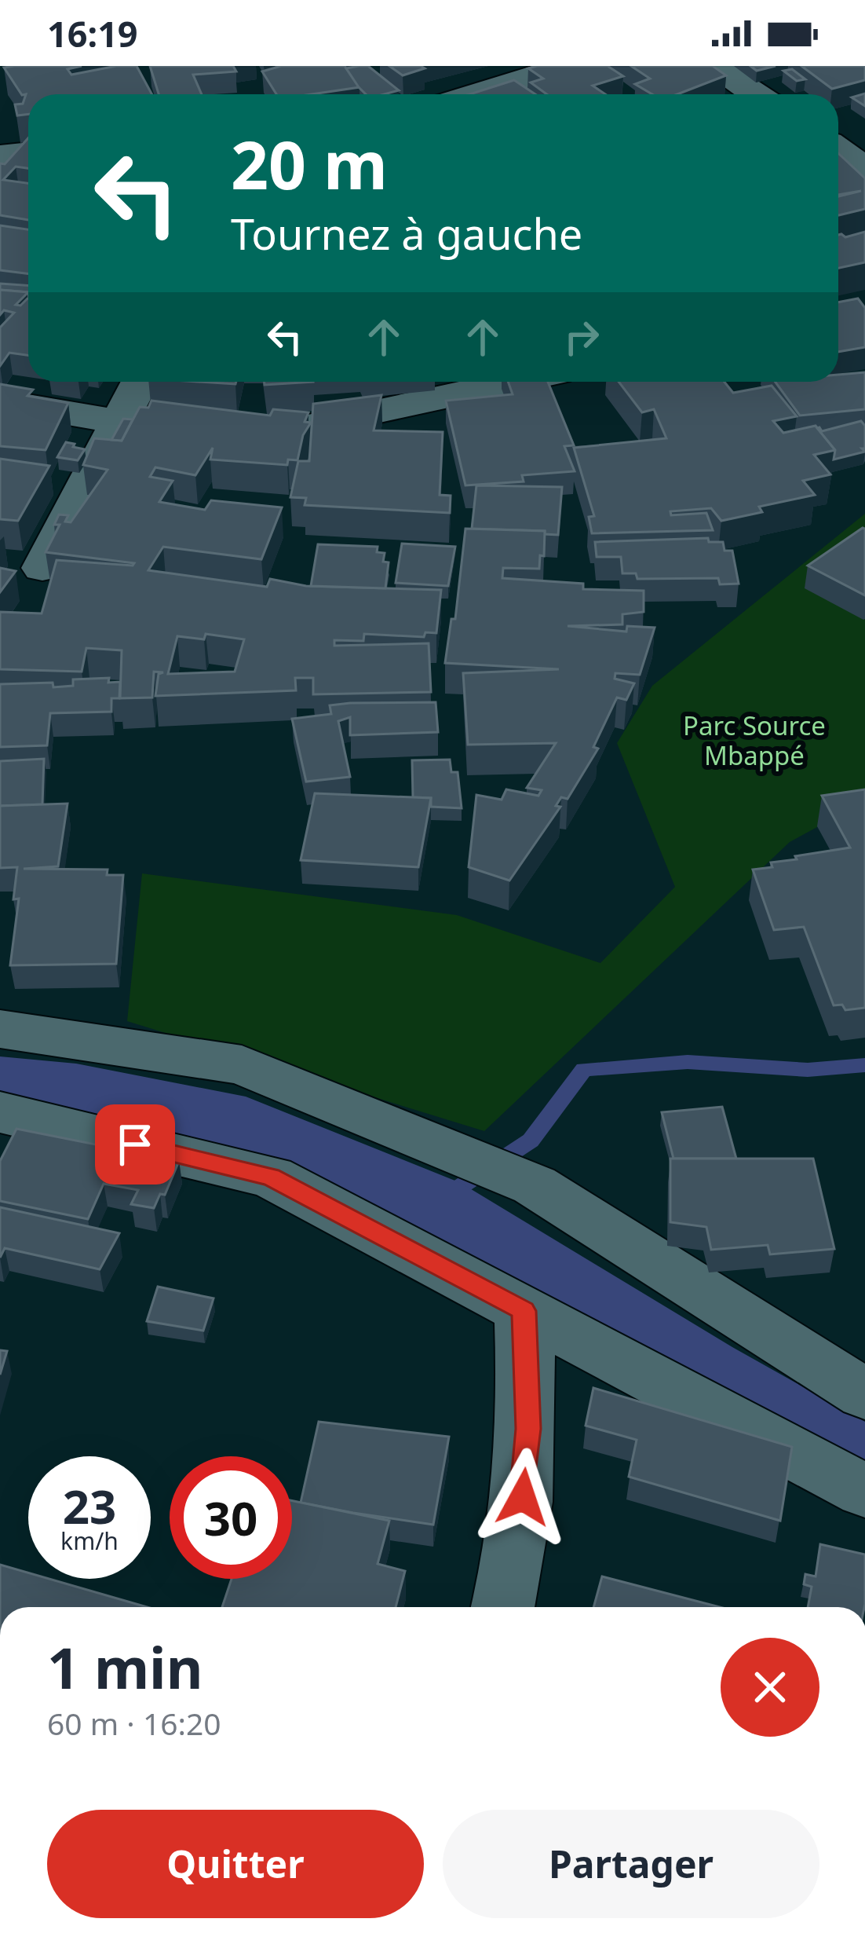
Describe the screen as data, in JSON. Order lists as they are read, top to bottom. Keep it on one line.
{"parks":["Parc Source Mbappé"],"page":{"status":"16:19","turn":["20 m","Tournez à gauche"],"speed":"23 km/h","limit":"30","heading":["1 min","60 m · 16:20"],"buttons":["Quitter","Partager"]}}
